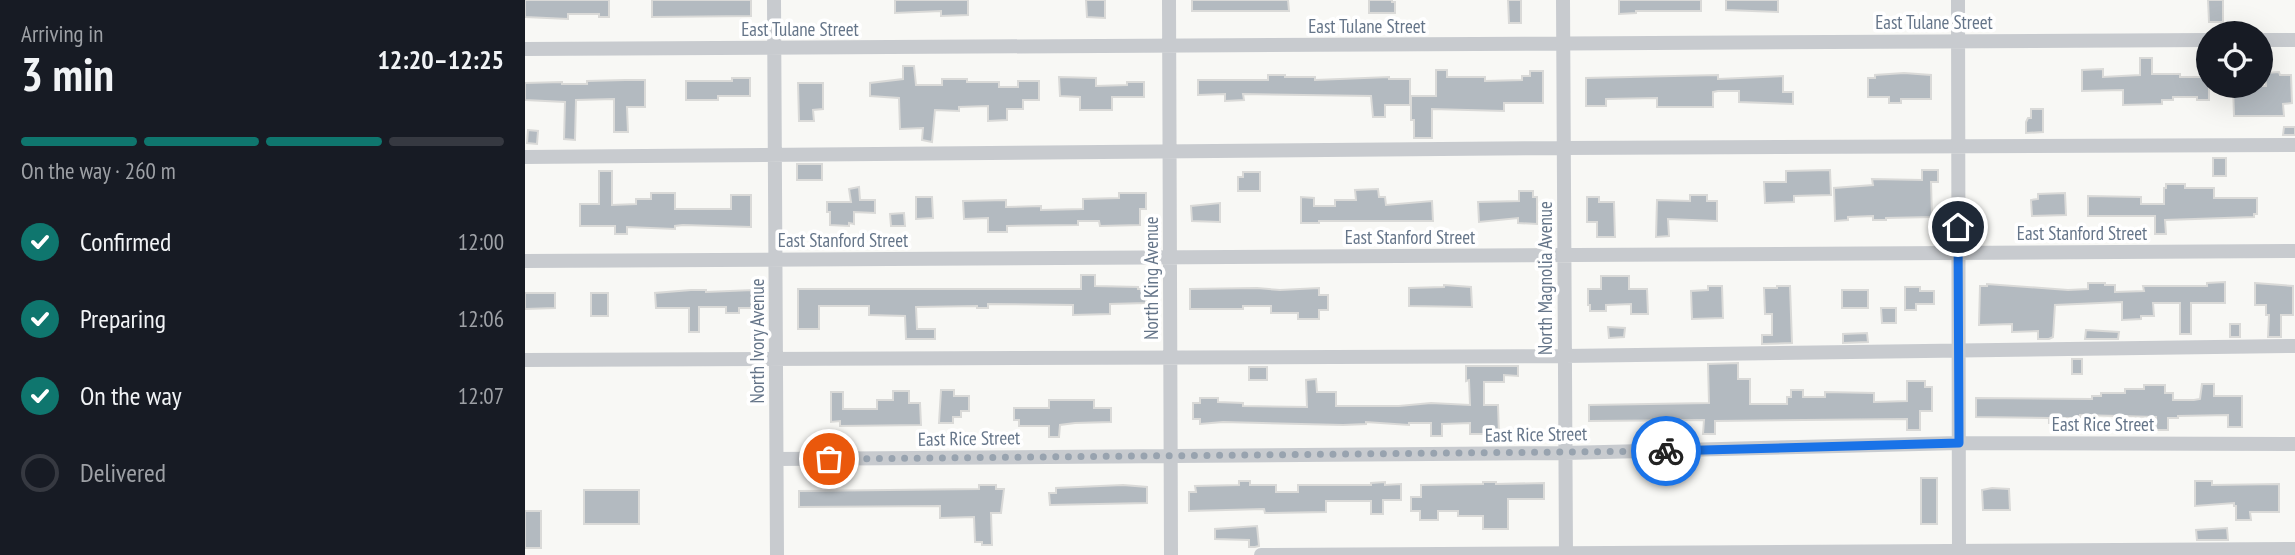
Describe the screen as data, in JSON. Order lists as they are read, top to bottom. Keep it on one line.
{"streets":{"street":["East Tulane Street","East Stanford Street","North King Avenue","North Magnolia Avenue","North Ivory Avenue","East Rice Street"]},"crossings":[["East Tulane Street","North King Avenue"],["East Tulane Street","North Magnolia Avenue"],["East Tulane Street","North Ivory Avenue"],["East Stanford Street","North King Avenue"],["East Stanford Street","North Magnolia Avenue"],["East Stanford Street","North Ivory Avenue"],["North King Avenue","East Rice Street"],["North Magnolia Avenue","East Rice Street"],["North Ivory Avenue","East Rice Street"]],"page":{"heading":["3 min","Arriving in","12:20–12:25"],"bar":"On the way · 260 m","list":[["Confirmed","12:00"],["Preparing","12:06"],["On the way","12:07"],"Delivered"]}}
